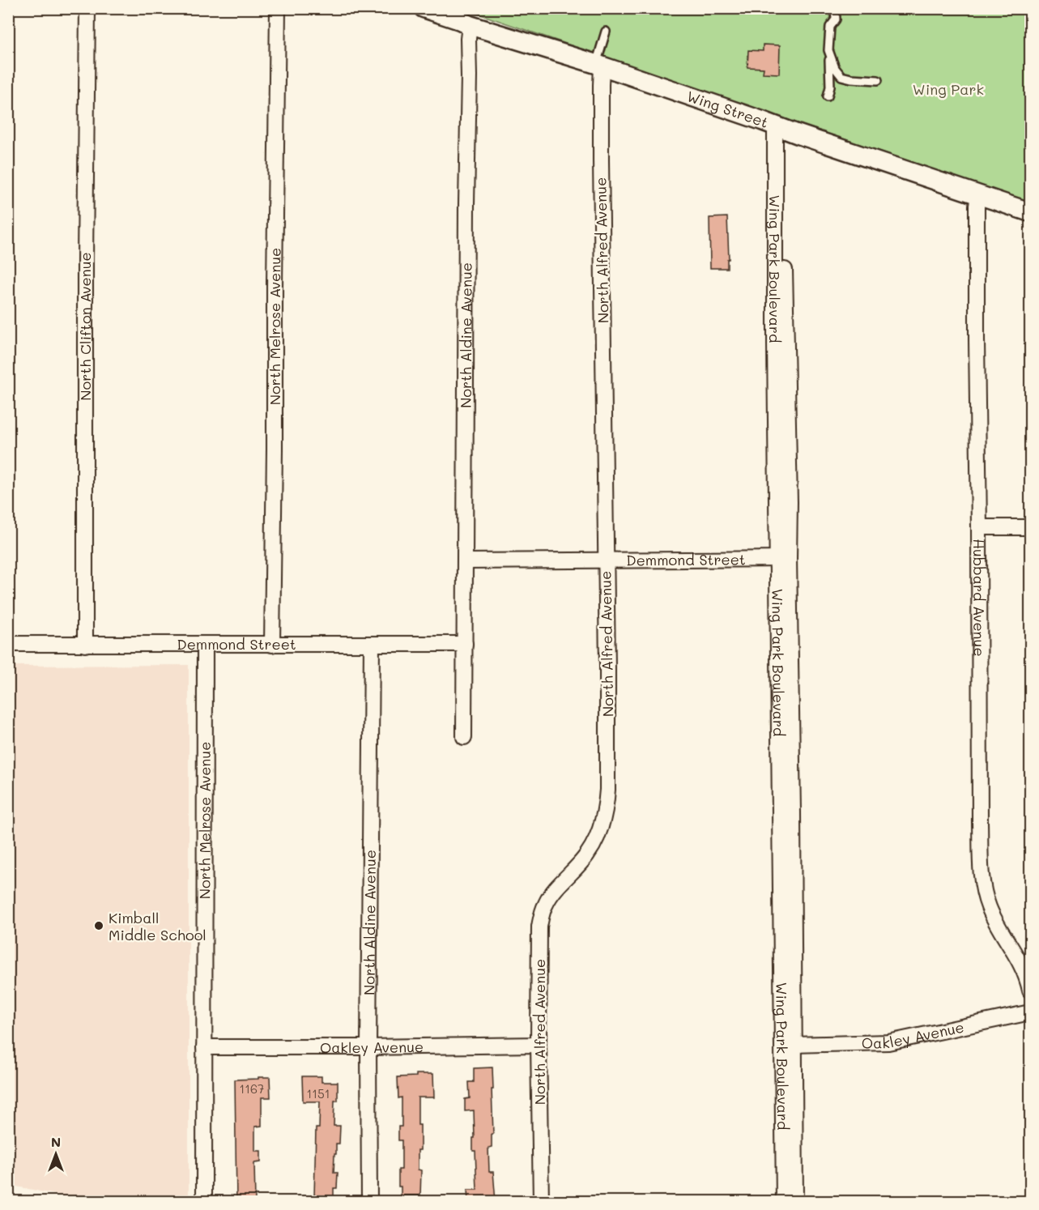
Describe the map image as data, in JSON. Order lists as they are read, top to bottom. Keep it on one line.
{"streets":{"street":["Wing Street","North Alfred Avenue","Wing Park Boulevard","North Clifton Avenue","North Melrose Avenue","North Aldine Avenue","Demmond Street","Hubbard Avenue","Oakley Avenue"]},"crossings":[["Wing Street","North Alfred Avenue"],["Wing Street","Wing Park Boulevard"],["Wing Street","North Aldine Avenue"],["Wing Street","Hubbard Avenue"],["North Alfred Avenue","Demmond Street"],["North Alfred Avenue","Oakley Avenue"],["Wing Park Boulevard","Demmond Street"],["Wing Park Boulevard","Oakley Avenue"],["North Clifton Avenue","Demmond Street"],["North Melrose Avenue","Demmond Street"],["North Melrose Avenue","Oakley Avenue"],["North Aldine Avenue","Demmond Street"],["North Aldine Avenue","Oakley Avenue"]],"parks":["Wing Park"],"places":["Kimball Middle School"],"house_numbers":["1167","1151"],"north":"top"}
